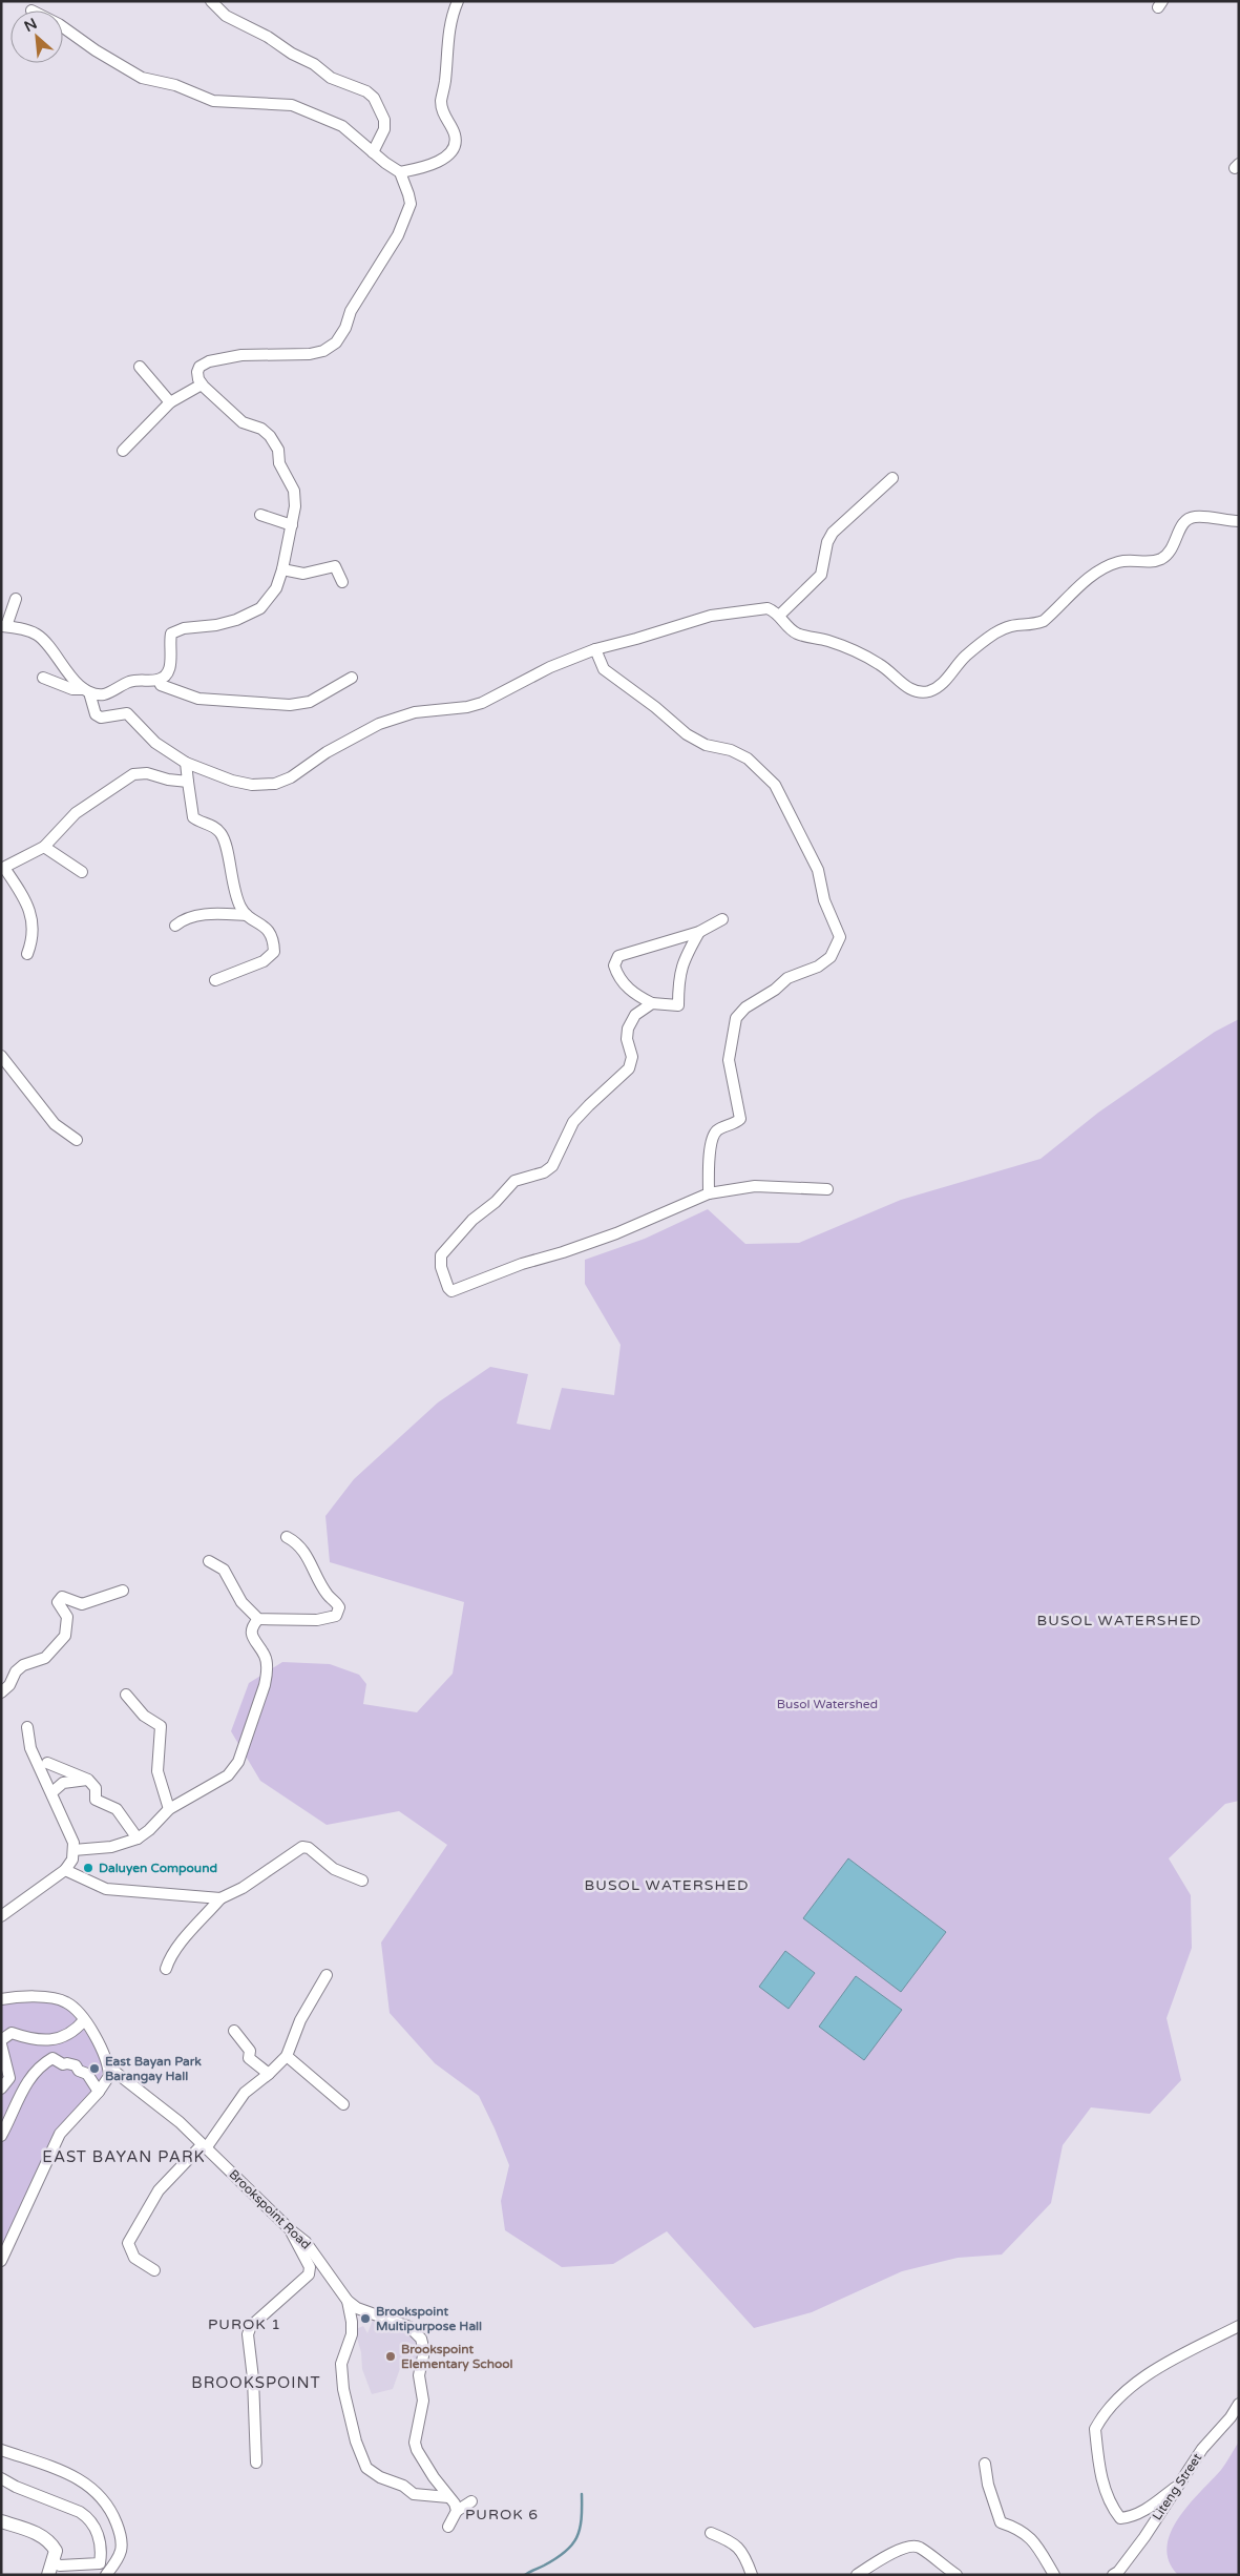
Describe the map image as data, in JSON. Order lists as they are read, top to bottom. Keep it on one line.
{"streets":{"street":["Brookspoint Road","Liteng Street"]},"districts":["BUSOL WATERSHED","BUSOL WATERSHED","EAST BAYAN PARK","PUROK 1","BROOKSPOINT","PUROK 6"],"parks":["Busol Watershed"],"places":["Daluyen Compound","East Bayan Park Barangay Hall","Brookspoint Multipurpose Hall","Brookspoint Elementary School"],"north":"top left"}
